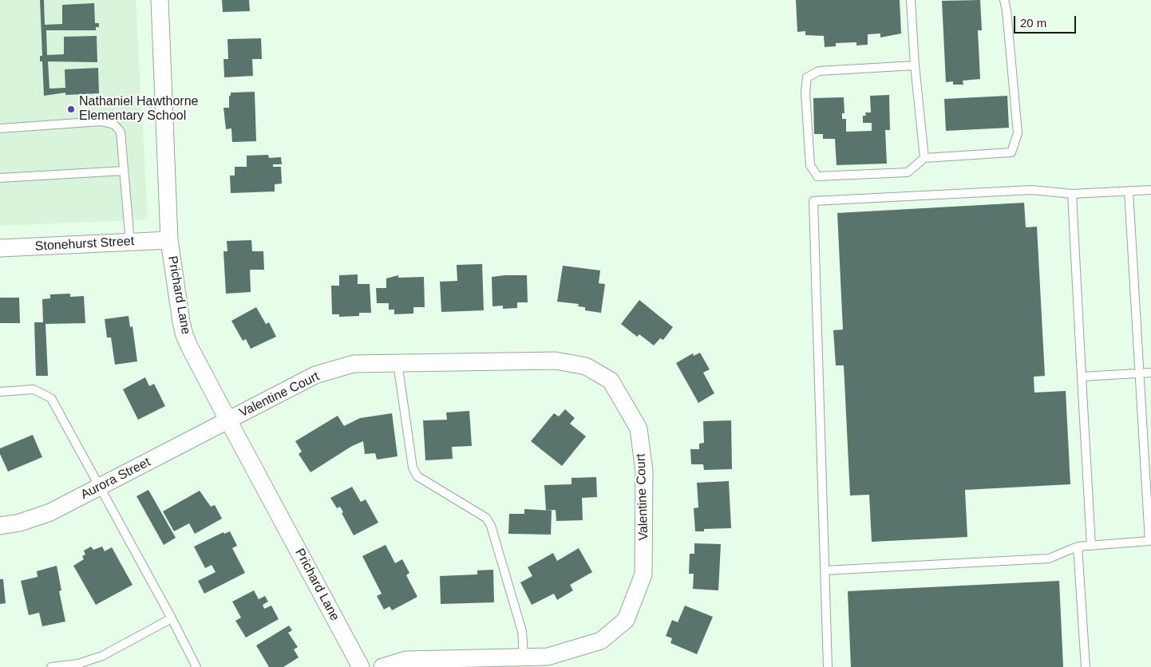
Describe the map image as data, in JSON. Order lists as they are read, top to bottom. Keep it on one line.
{"streets":{"street":["Stonehurst Street","Prichard Lane","Valentine Court","Aurora Street"]},"crossings":[["Stonehurst Street","Prichard Lane"],["Prichard Lane","Valentine Court"],["Prichard Lane","Aurora Street"],["Valentine Court","Aurora Street"]],"places":["Nathaniel Hawthorne Elementary School"],"scale_bar":"20 m"}
